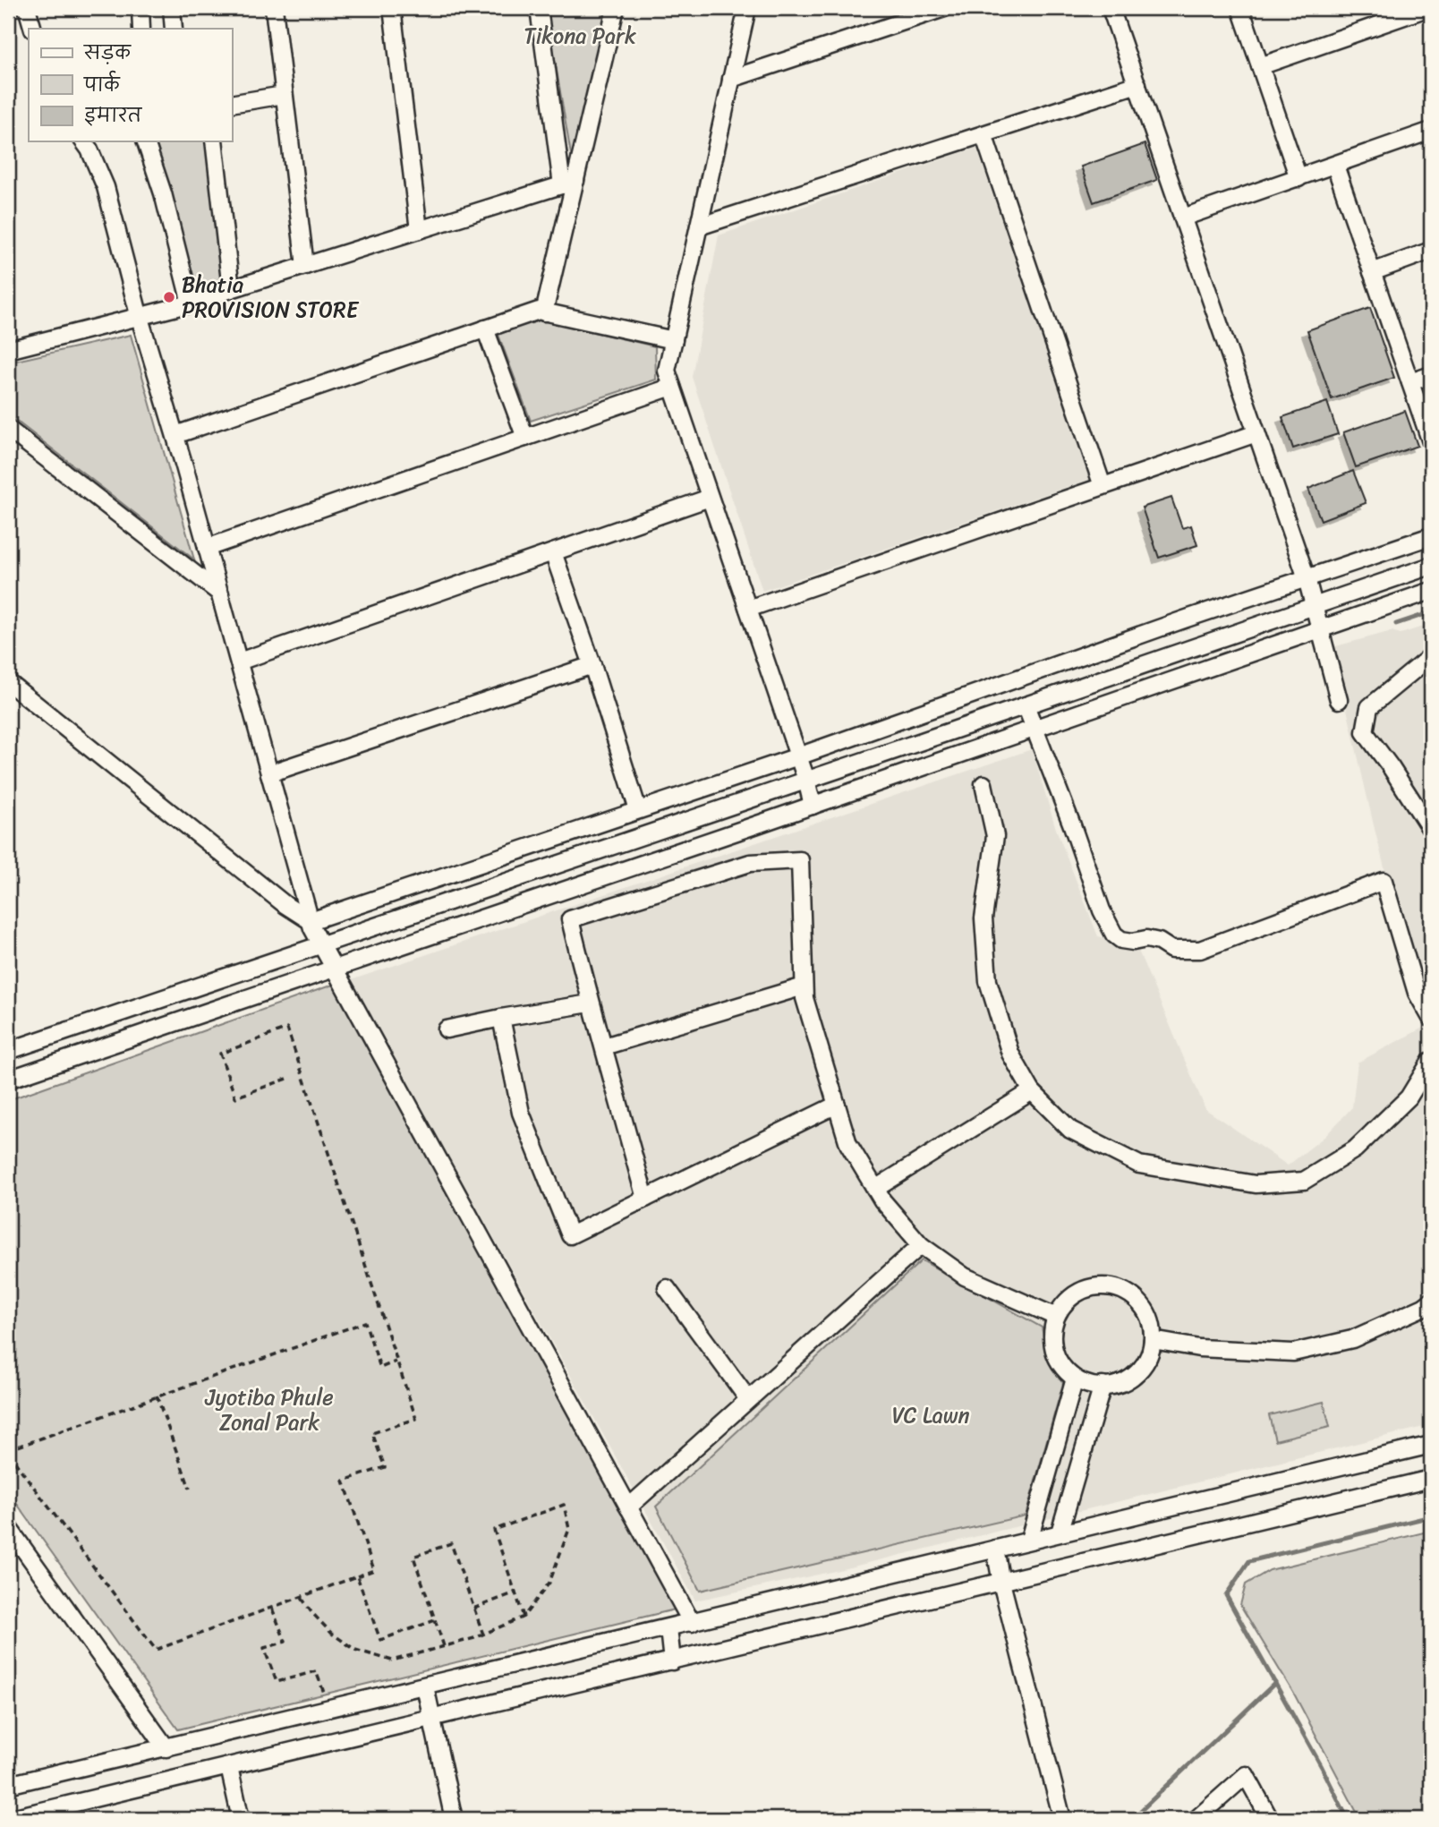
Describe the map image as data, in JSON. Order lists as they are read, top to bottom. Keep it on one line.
{"parks":["Tikona Park","Jyotiba Phule Zonal Park","VC Lawn"],"places":["Bhatia PROVISION STORE"],"legend":["सड़क","पार्क","इमारत"]}
